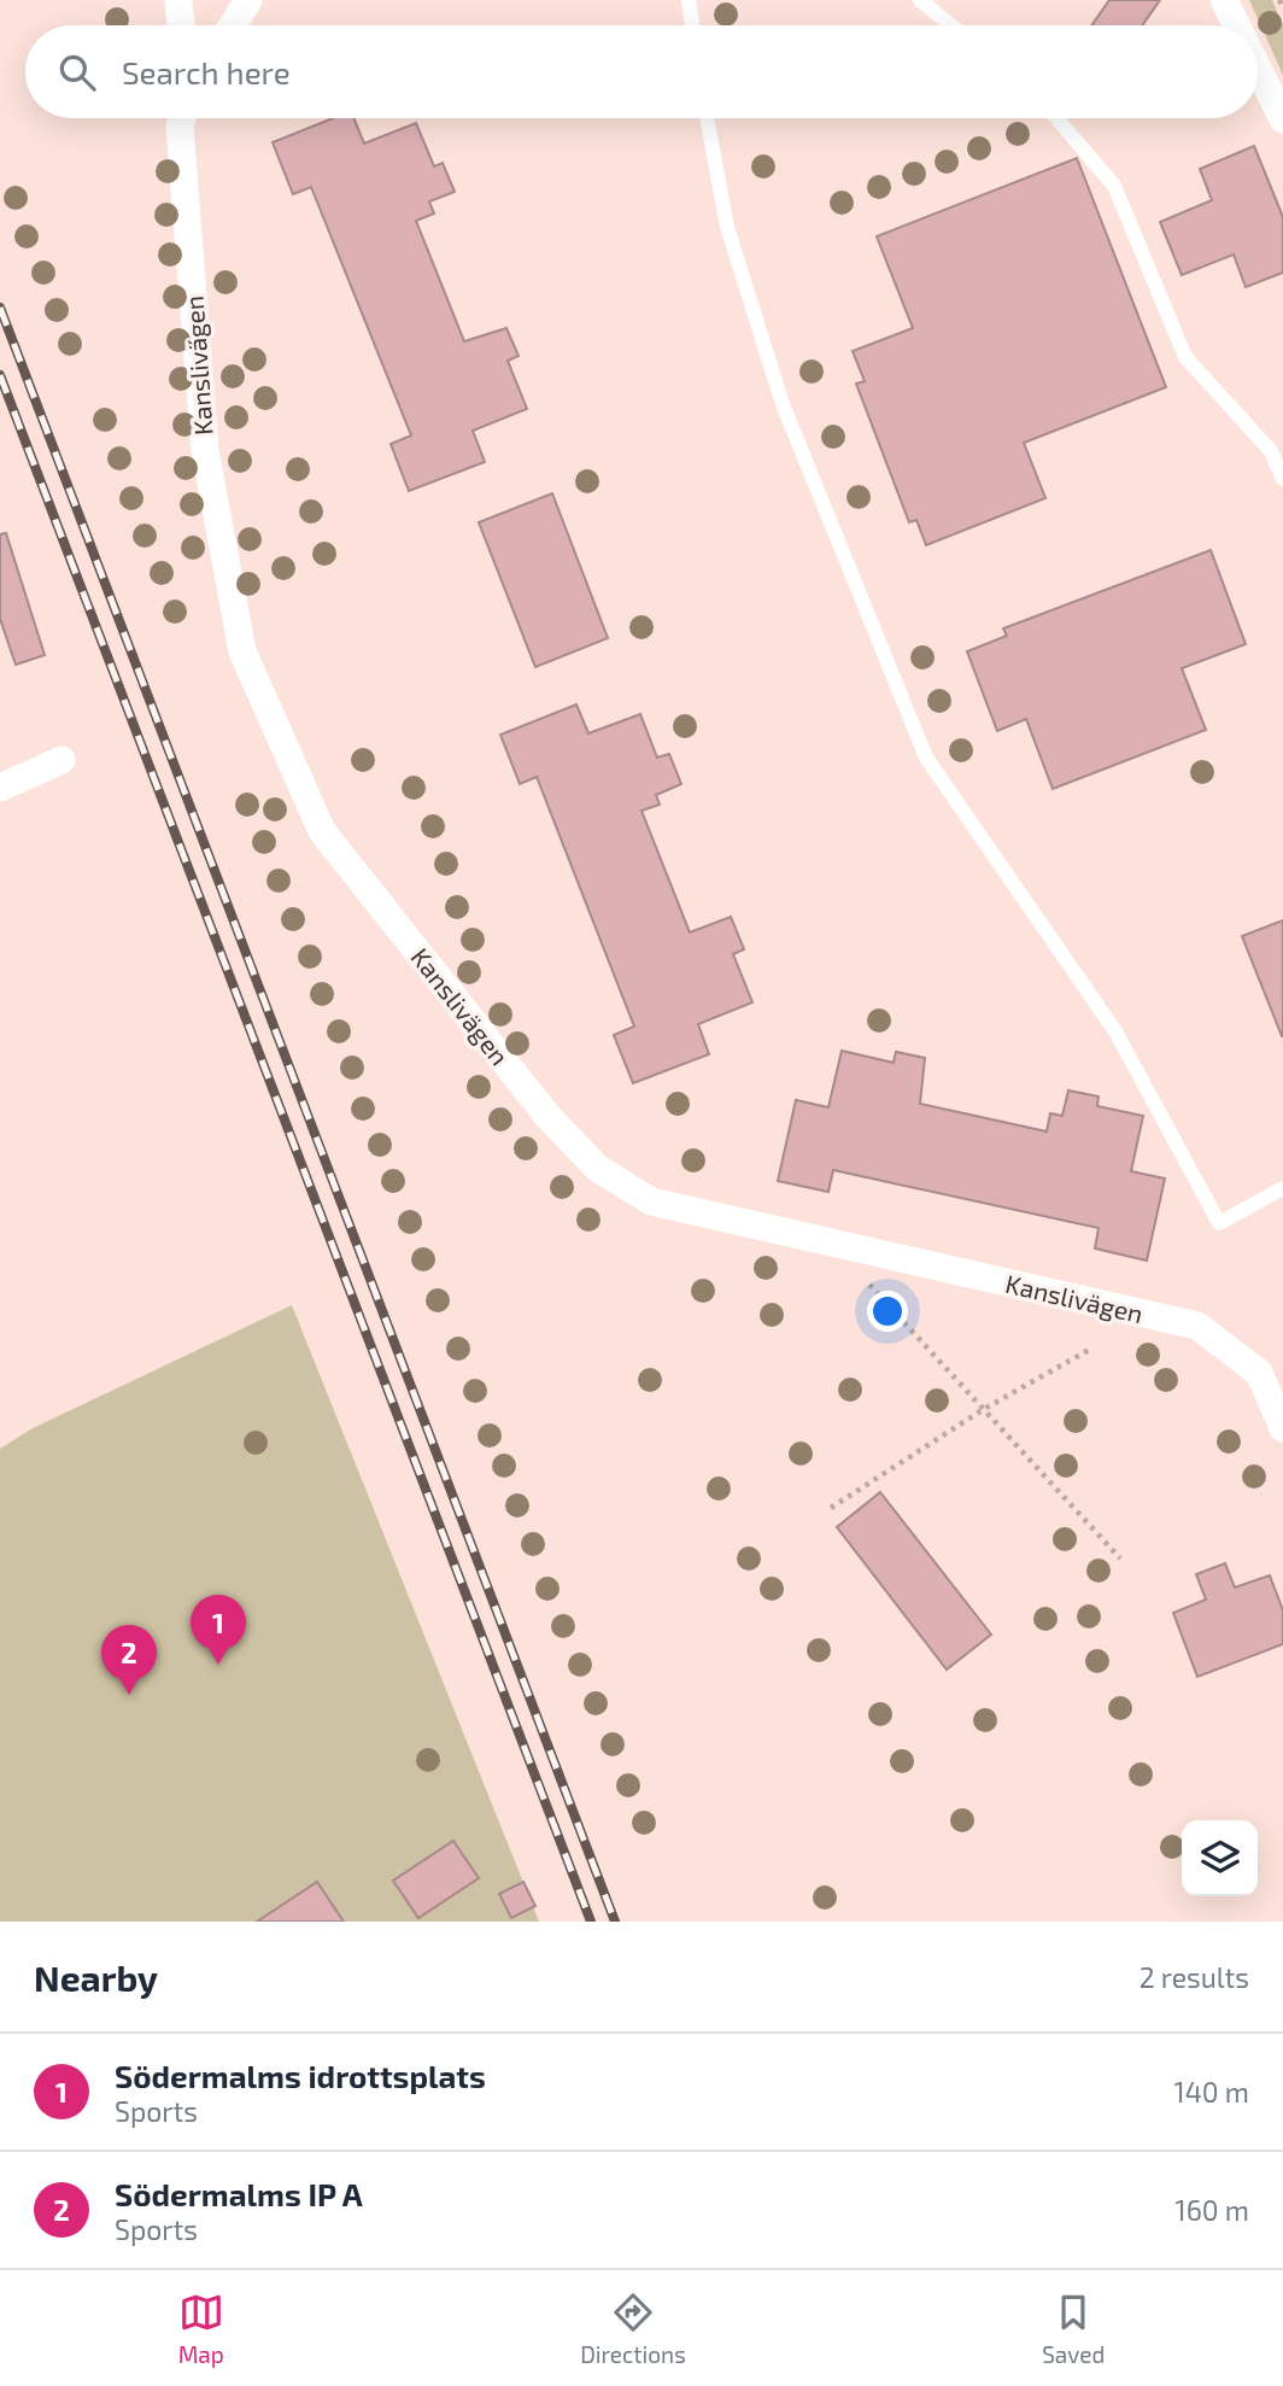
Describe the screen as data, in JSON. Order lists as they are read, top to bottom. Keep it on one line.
{"streets":{"street":["Kanslivägen"]},"page":{"search":"Search here","pins":["1","2"],"heading":["Nearby","2 results"],"list":[{"mark":"1","name":"Södermalms idrottsplats","note":"Sports","value":"140 m"},{"mark":"2","name":"Södermalms IP A","note":"Sports","value":"160 m"}],"nav":["Map","Directions","Saved"]}}
